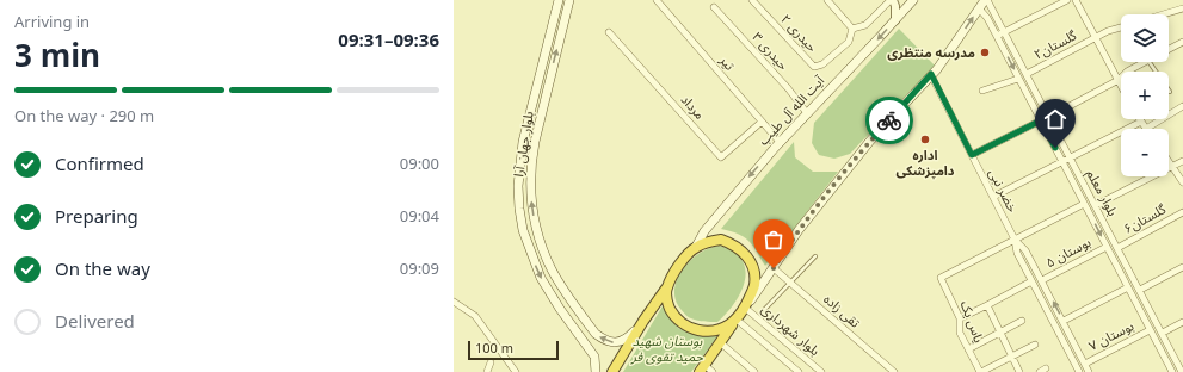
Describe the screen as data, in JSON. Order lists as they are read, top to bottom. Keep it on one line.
{"streets":{"main road":["آیت الله آل طیب","بلوار جهان آرا"],"street":["حیدری ۲","گلستان۲","حیدری ۳","تیر","مرداد","خضر نبی","بلوار معلم","گلستان۶","بوستان ۵","تقی زاده","یاس یک","بلوار شهرداری","بوستان ۷"]},"crossings":[["گلستان۲","بلوار معلم"],["حیدری ۳","آیت الله آل طیب"],["تیر","مرداد"],["تیر","آیت الله آل طیب"],["آیت الله آل طیب","بلوار شهرداری"],["خضر نبی","بوستان ۵"],["خضر نبی","یاس یک"],["خضر نبی","بوستان ۷"],["بلوار معلم","گلستان۶"],["بلوار معلم","بوستان ۵"],["بلوار معلم","بوستان ۷"]],"parks":["بوستان شهید حمید تقوی فر"],"places":["مدرسه منتظری","اداره دامپزشکی"],"scale_bar":"100 m","page":{"heading":["3 min","Arriving in","09:31–09:36"],"map_buttons":["+","−"],"bar":"On the way · 290 m","list":[["Confirmed","09:00"],["Preparing","09:04"],["On the way","09:09"],"Delivered"],"scale":"100 m"}}
